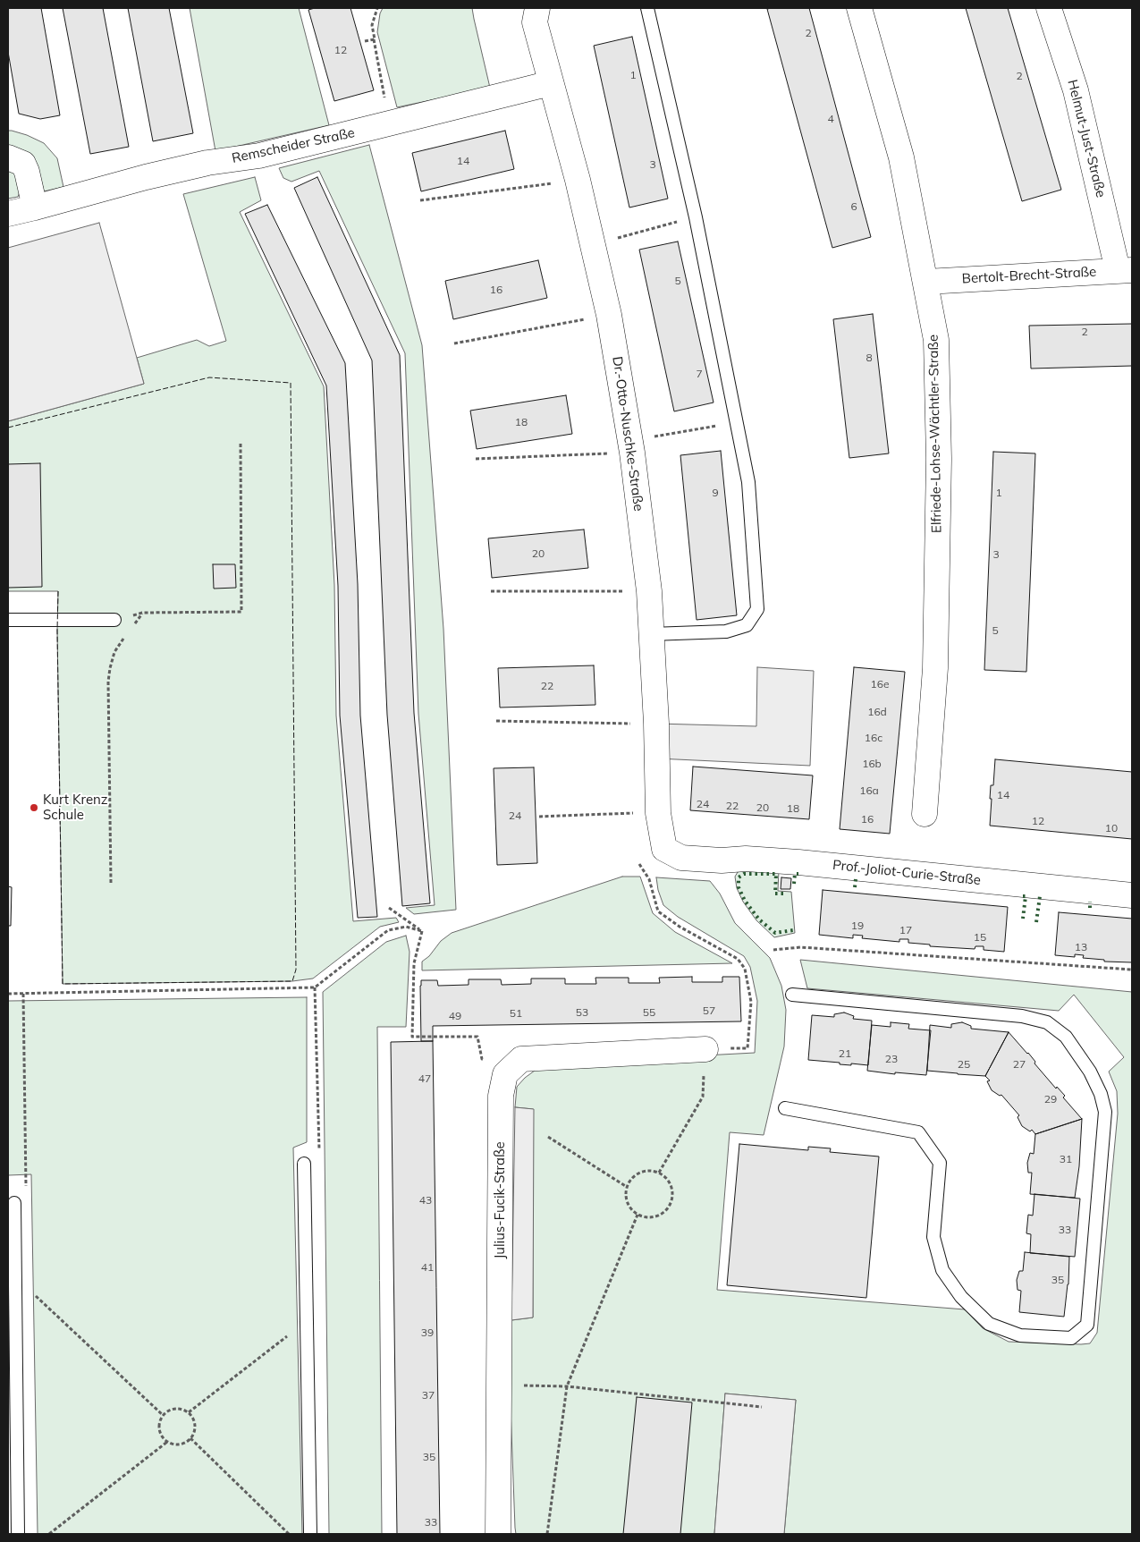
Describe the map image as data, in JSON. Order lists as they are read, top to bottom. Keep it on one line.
{"streets":{"street":["Helmut-Just-Straße","Remscheider Straße","Bertolt-Brecht-Straße","Dr.-Otto-Nuschke-Straße","Elfriede-Lohse-Wächtler-Straße","Prof.-Joliot-Curie-Straße","Julius-Fucik-Straße"]},"crossings":[["Helmut-Just-Straße","Bertolt-Brecht-Straße"],["Remscheider Straße","Dr.-Otto-Nuschke-Straße"],["Bertolt-Brecht-Straße","Elfriede-Lohse-Wächtler-Straße"],["Dr.-Otto-Nuschke-Straße","Prof.-Joliot-Curie-Straße"]],"places":["Kurt Krenz Schule"],"house_numbers":["2","12","1","2","4","14","3","6","5","16","2","8","7","18","9","1","20","3","5","16e","22","16d","16c","16b","16a","14","24","22","20","18","24","16","12","10","19","17","15","13","57","53","55","51","49","21","23","25","27","47","29","31","43","33","41","35","39","37","35","33"]}
